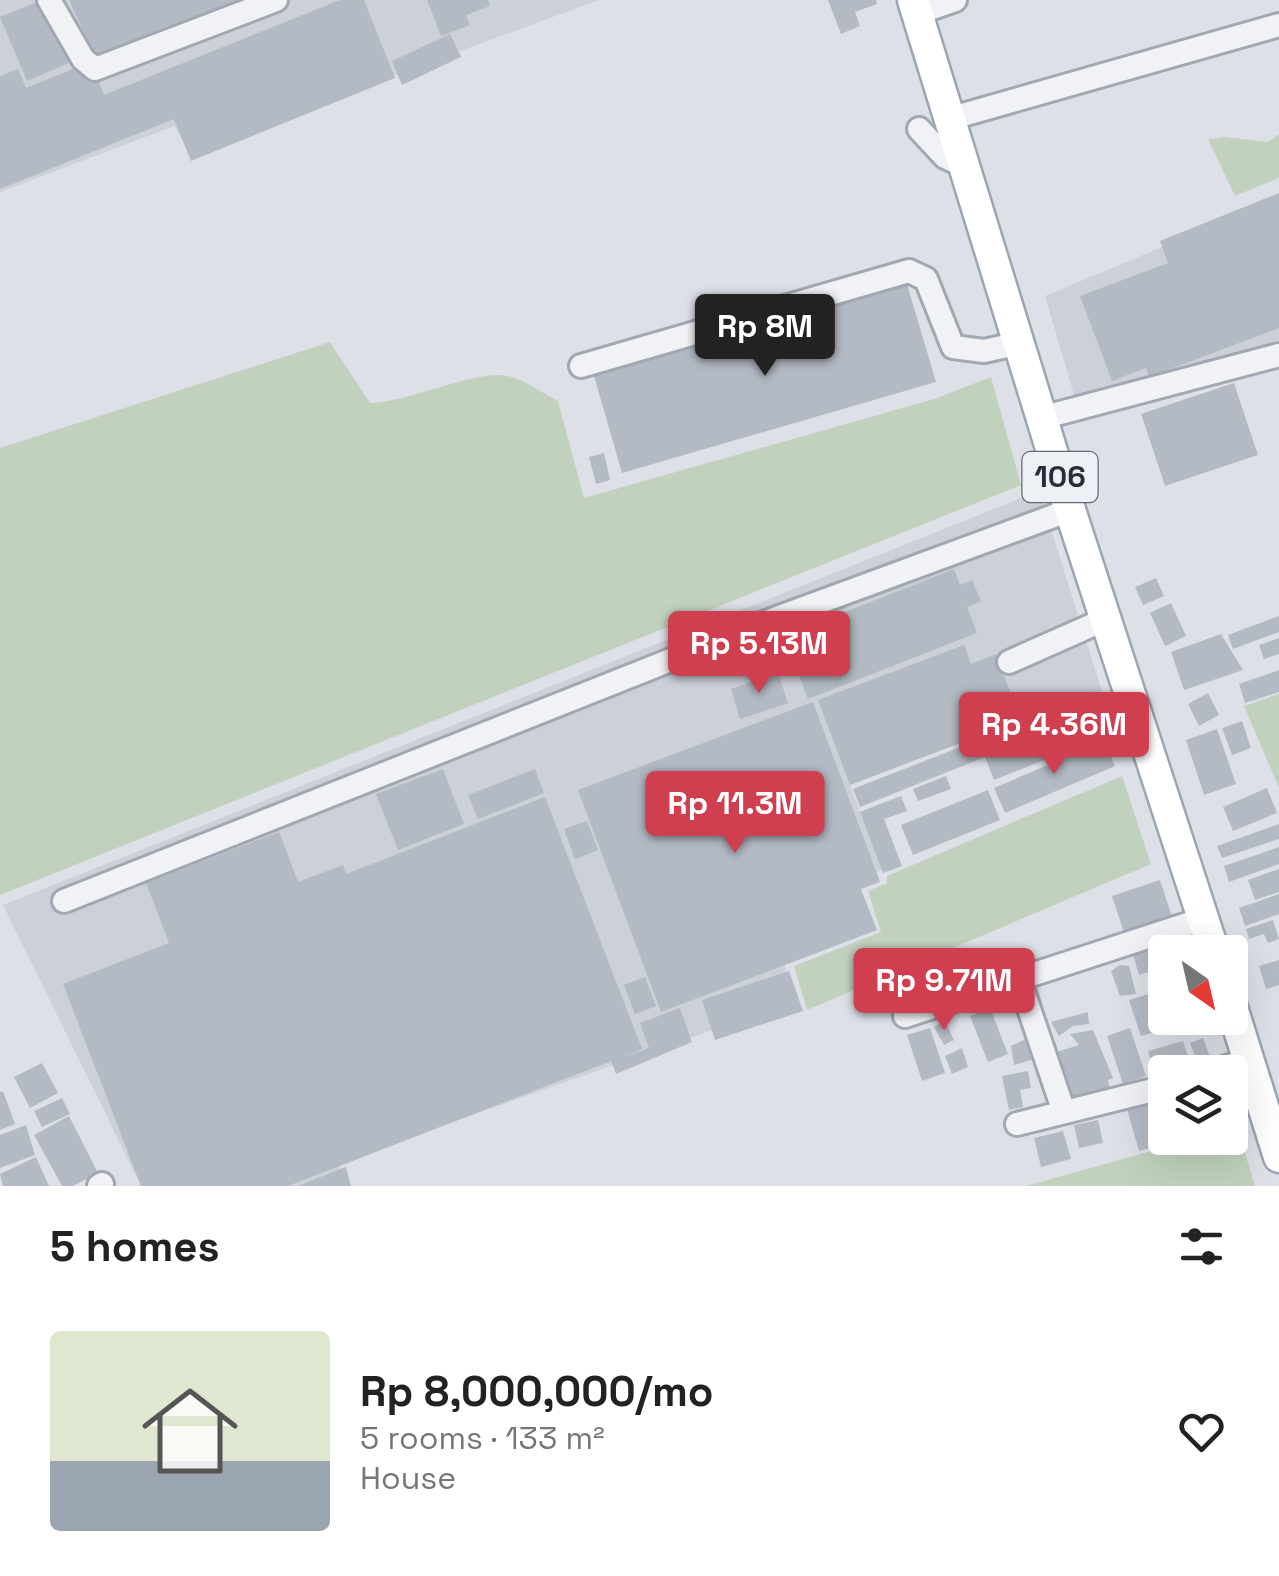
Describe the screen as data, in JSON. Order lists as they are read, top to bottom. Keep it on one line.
{"streets":{"main road":["106"]},"north":"bottom right","page":{"price":["Rp 8M","Rp 5.13M","Rp 4.36M","Rp 11.3M","Rp 9.71M"],"heading":"5 homes","list":[{"name":"Rp 8,000,000/mo","note":"5 rooms · 133 m² · House"}]}}
